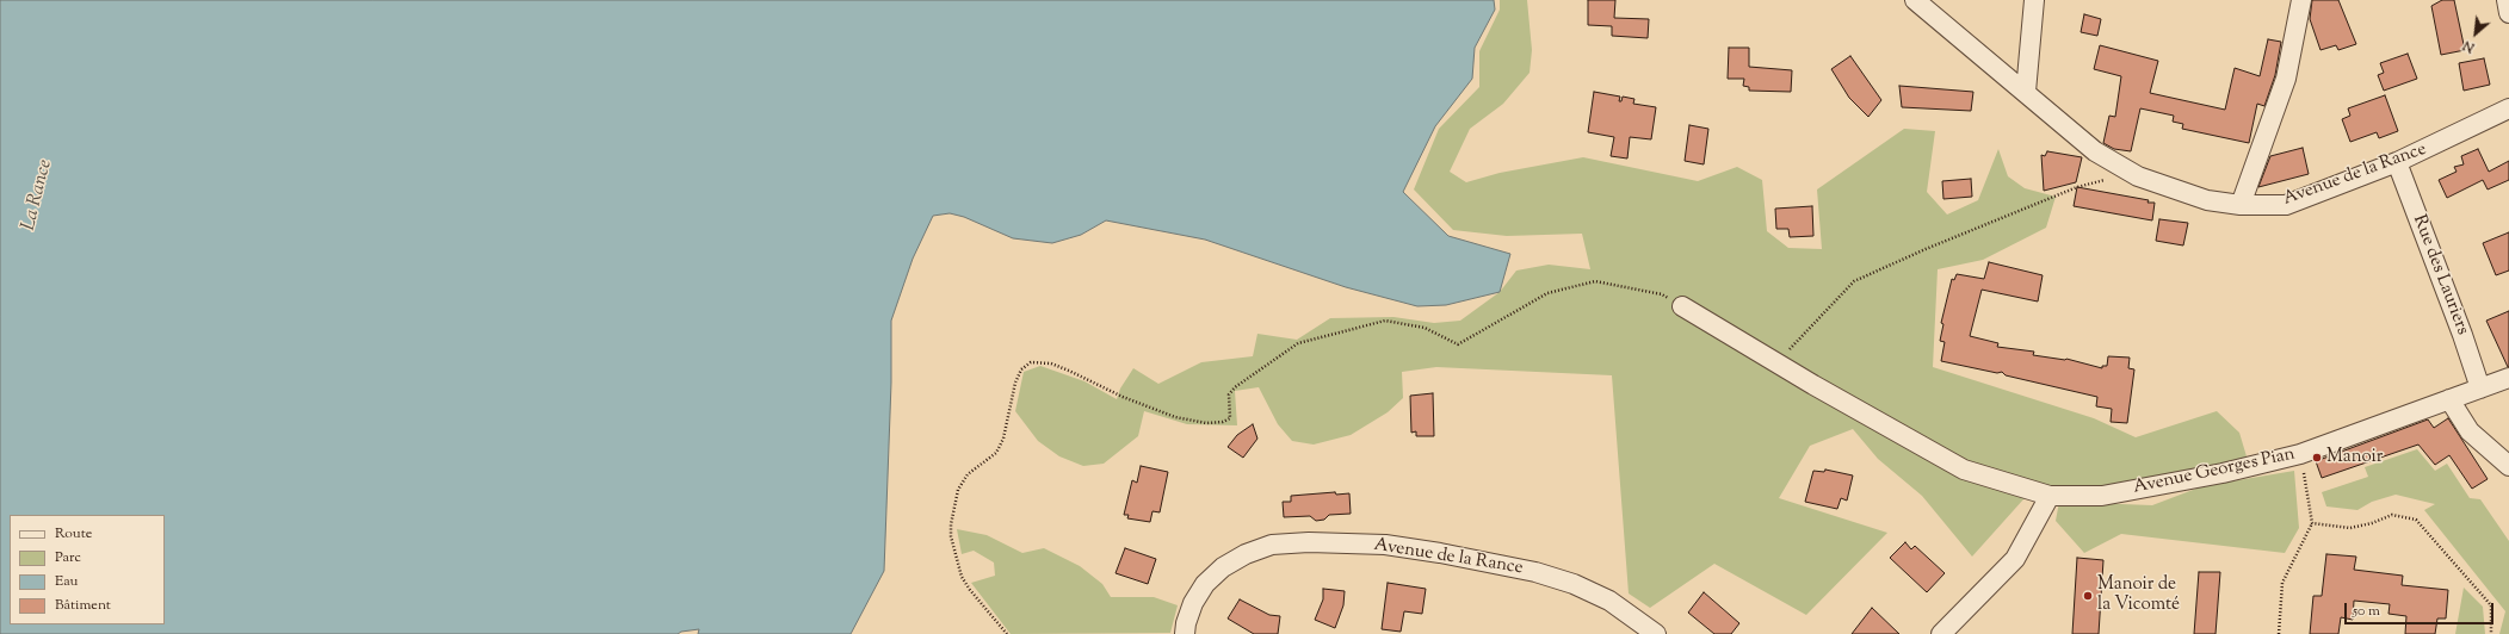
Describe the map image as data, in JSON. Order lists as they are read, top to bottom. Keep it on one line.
{"streets":{"street":["Avenue de la Rance","Rue des Lauriers","Avenue Georges Pian"]},"crossings":[["Avenue de la Rance","Rue des Lauriers"],["Rue des Lauriers","Avenue Georges Pian"]],"water":["La Rance"],"places":["Manoir","Manoir de la Vicomté"],"legend":["Route","Parc","Eau","Bâtiment"],"scale_bar":"50 m","north":"bottom left"}
